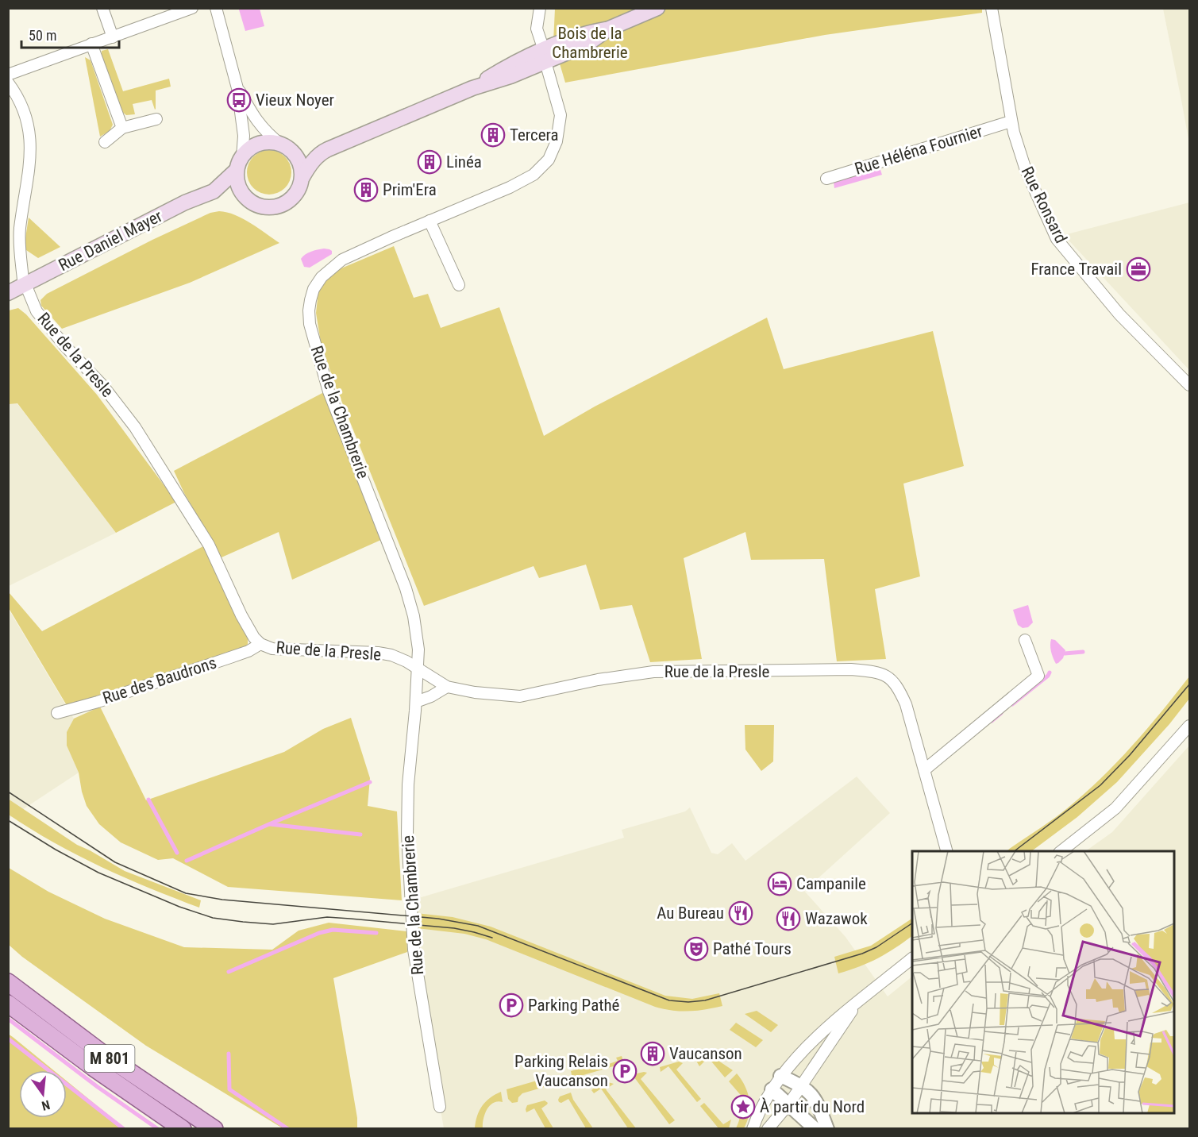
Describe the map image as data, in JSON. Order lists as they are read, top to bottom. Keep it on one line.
{"streets":{"main road":["Rue Daniel Mayer","M 801"],"street":["Rue Héléna Fournier","Rue Ronsard","Rue de la Presle","Rue de la Chambrerie","Rue des Baudrons"]},"crossings":[["Rue Héléna Fournier","Rue Ronsard"],["Rue Daniel Mayer","Rue de la Presle"],["Rue de la Presle","Rue de la Chambrerie"],["Rue de la Presle","Rue des Baudrons"]],"parks":["Bois de la Chambrerie"],"places":{"bus stop":["Vieux Noyer"],"building":["Tercera","Linéa","Prim'Era","Vaucanson"],"office":["France Travail"],"hotel":["Campanile"],"restaurant":["Au Bureau","Wazawok"],"theatre":["Pathé Tours"],"parking":["Parking Pathé","Parking Relais Vaucanson"],"place":["À partir du Nord"]},"scale_bar":"50 m","north":"bottom"}
